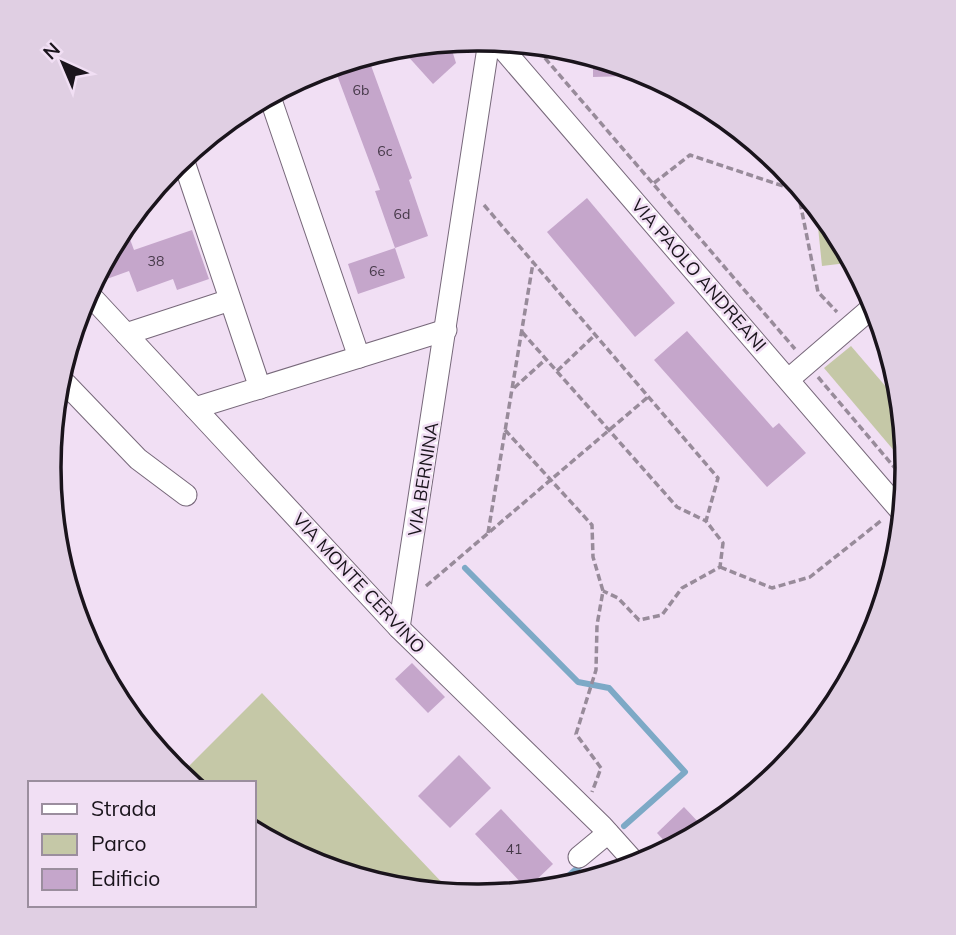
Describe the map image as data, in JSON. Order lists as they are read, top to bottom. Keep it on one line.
{"streets":{"street":["VIA PAOLO ANDREANI","VIA BERNINA","VIA MONTE CERVINO"]},"crossings":[["VIA BERNINA","VIA MONTE CERVINO"]],"house_numbers":["6b","6c","6d","38","6e","41"],"legend":["Strada","Parco","Edificio"],"north":"top left"}
